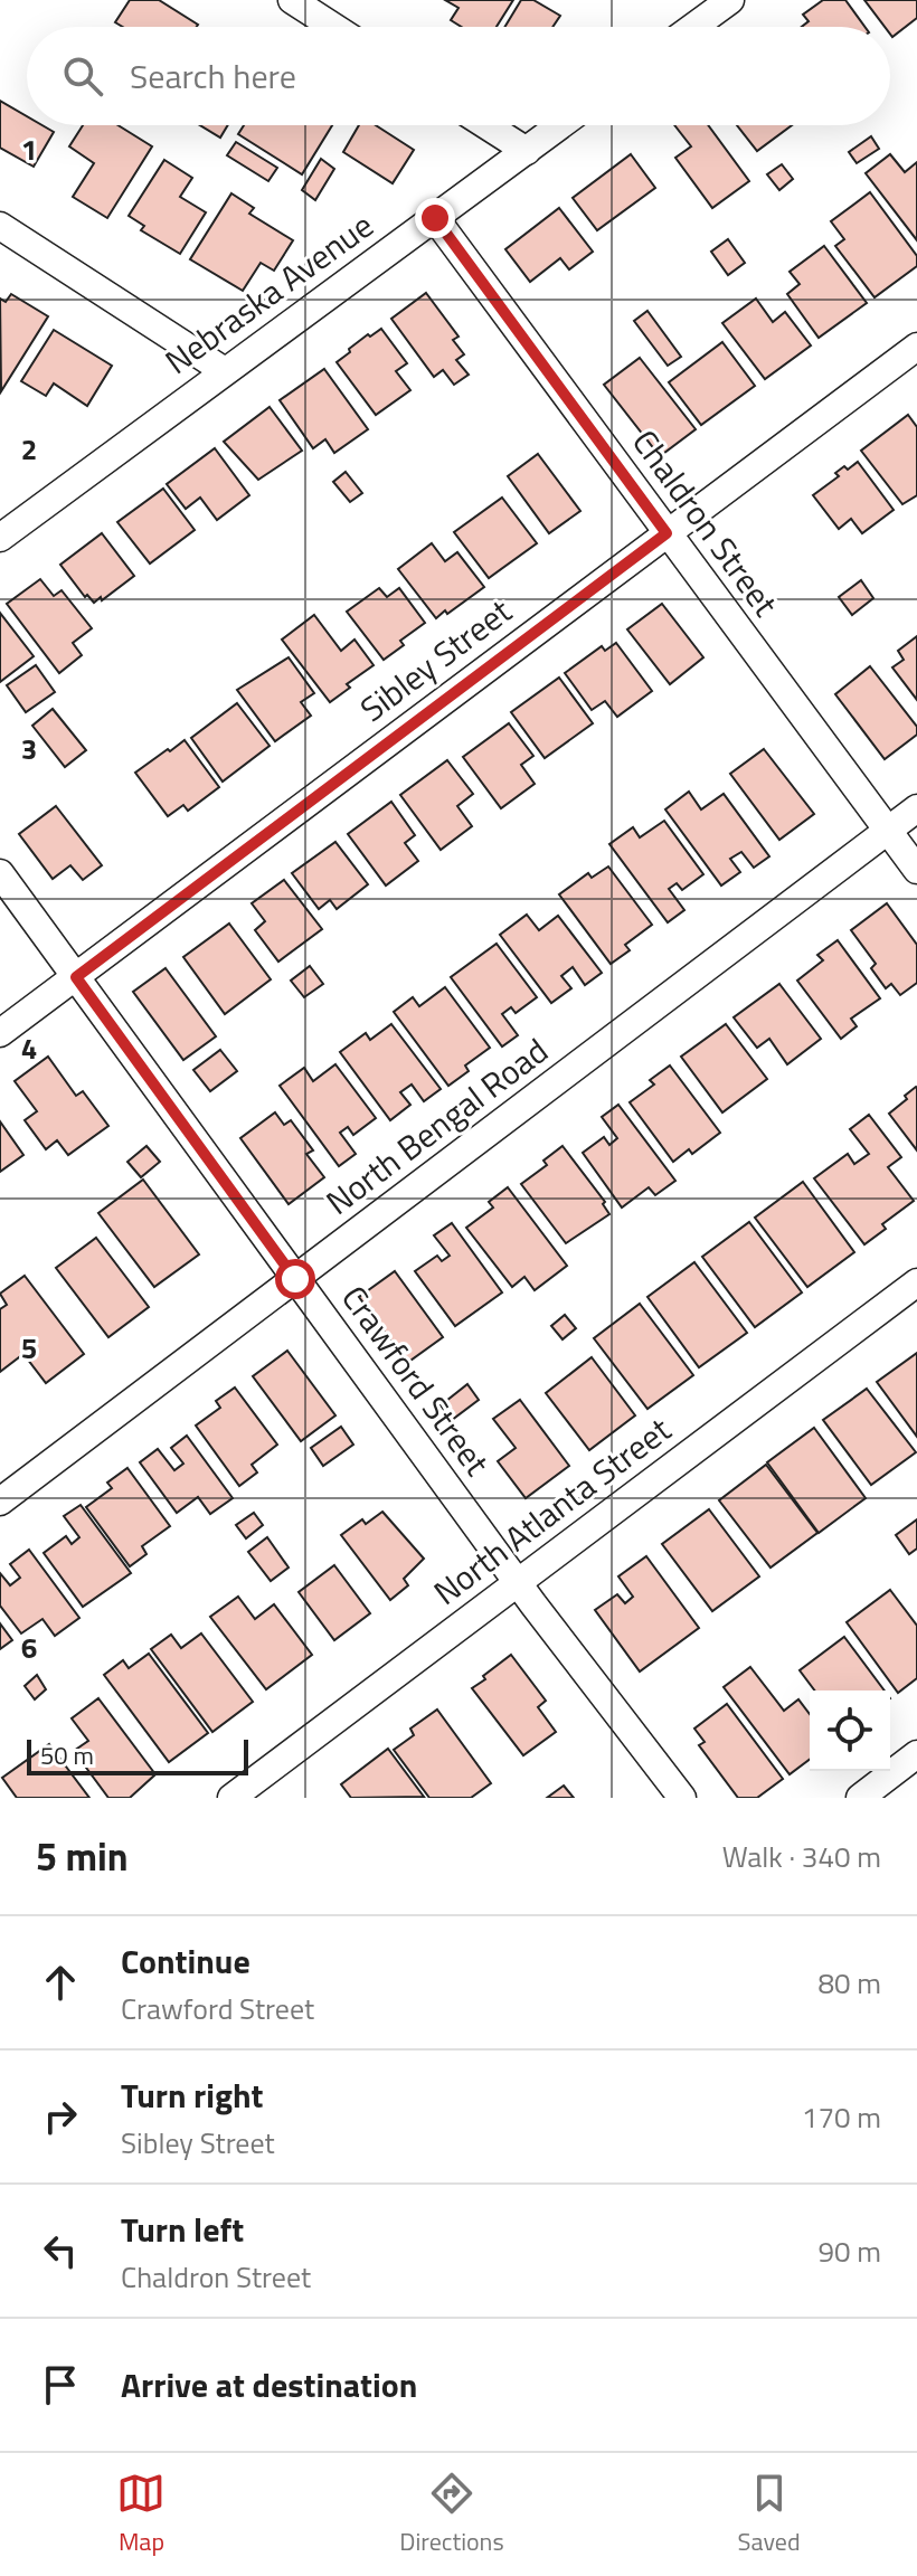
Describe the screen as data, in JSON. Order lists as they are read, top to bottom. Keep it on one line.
{"streets":{"street":["Nebraska Avenue","Chaldron Street","Sibley Street","North Bengal Road","Crawford Street","North Atlanta Street"]},"crossings":[["Nebraska Avenue","Chaldron Street"],["Chaldron Street","Sibley Street"],["Chaldron Street","North Bengal Road"],["Sibley Street","Crawford Street"],["North Bengal Road","Crawford Street"],["Crawford Street","North Atlanta Street"]],"scale_bar":"50 m","page":{"search":"Search here","scale":"50 m","heading":["5 min","Walk · 340 m"],"list":[["Continue","Crawford Street","80 m"],["Turn right","Sibley Street","170 m"],["Turn left","Chaldron Street","90 m"],"Arrive at destination"],"nav":["Map","Directions","Saved"]},"grid":{"rows":["1","2","3","4","5","6"]}}
